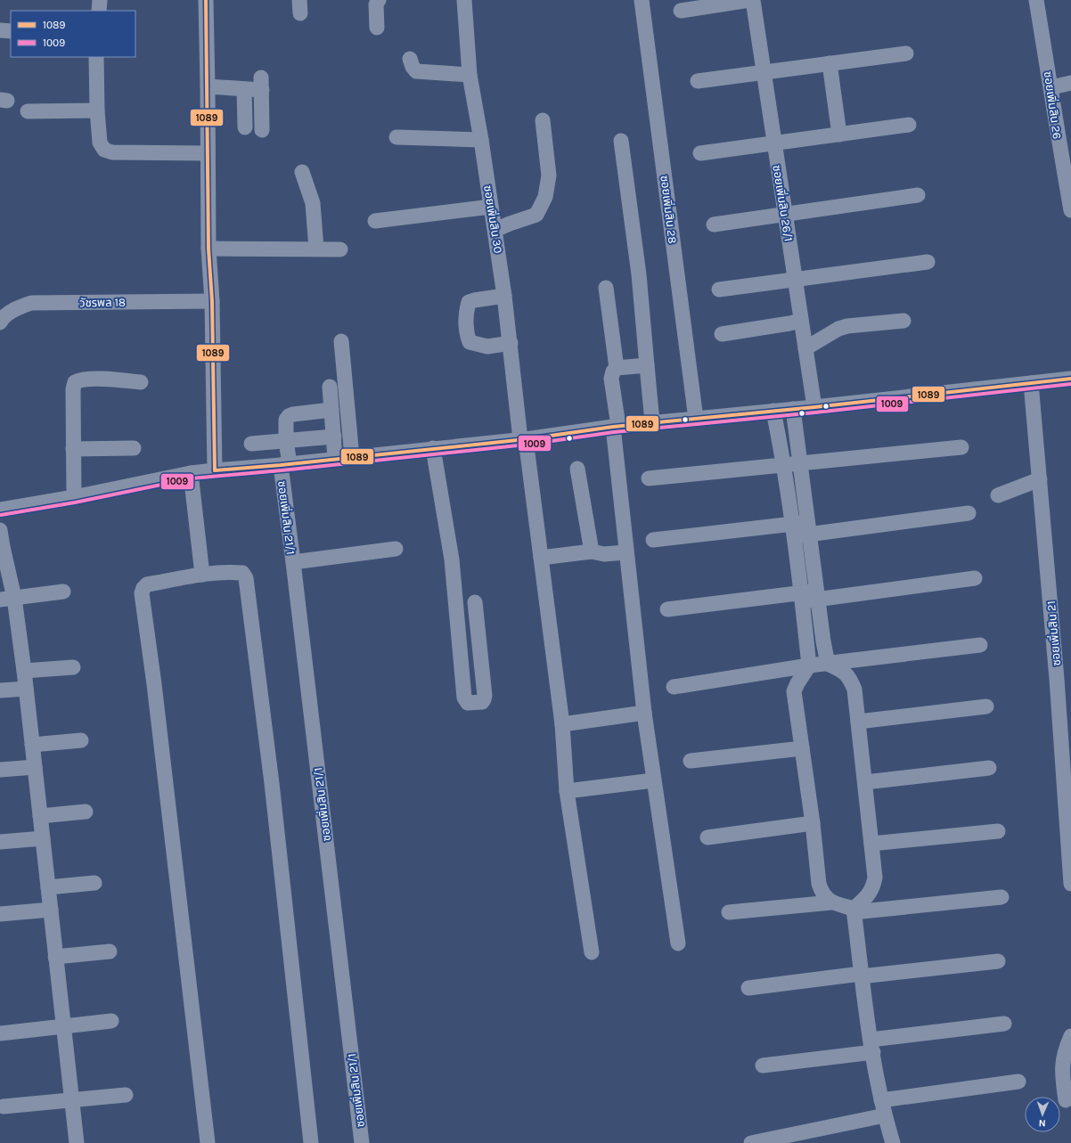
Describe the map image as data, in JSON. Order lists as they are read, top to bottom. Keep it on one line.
{"streets":{"street":["ซอยเพิ่มสิน 26","ซอยเพิ่มสิน 26/1","ซอยเพิ่มสิน 28","ซอยเพิ่มสิน 30","วัชรพล 18","ซอยเพิ่มสิน 21/1","ซอยเพิ่มสิน 21"]},"lines":["transit line 1089","transit line 1009"],"legend":["1089","1009"],"north":"bottom"}
